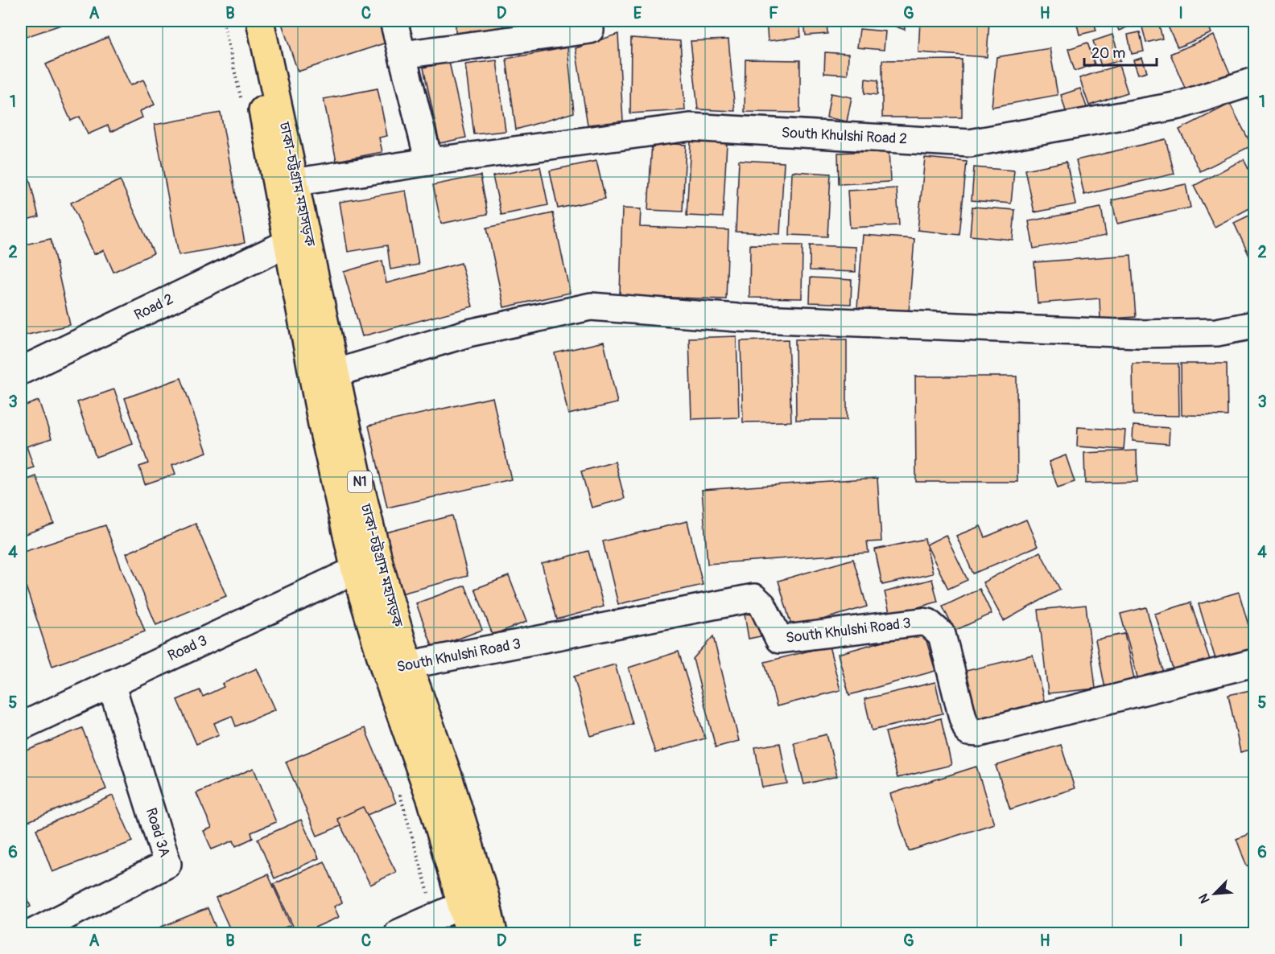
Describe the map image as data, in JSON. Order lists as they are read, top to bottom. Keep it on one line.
{"streets":{"highway":["ঢাকা-চট্টগ্রাম মহাসড়ক","N1"],"street":["South Khulshi Road 2","Road 2","South Khulshi Road 3","Road 3","Road 3A"]},"crossings":[["South Khulshi Road 2","ঢাকা-চট্টগ্রাম মহাসড়ক"],["ঢাকা-চট্টগ্রাম মহাসড়ক","Road 2"],["ঢাকা-চট্টগ্রাম মহাসড়ক","South Khulshi Road 3"],["ঢাকা-চট্টগ্রাম মহাসড়ক","Road 3"],["Road 3","Road 3A"]],"scale_bar":"20 m","north":"bottom left","grid":{"columns":["A","B","C","D","E","F","G","H","I"],"rows":["1","2","3","4","5","6"]}}
